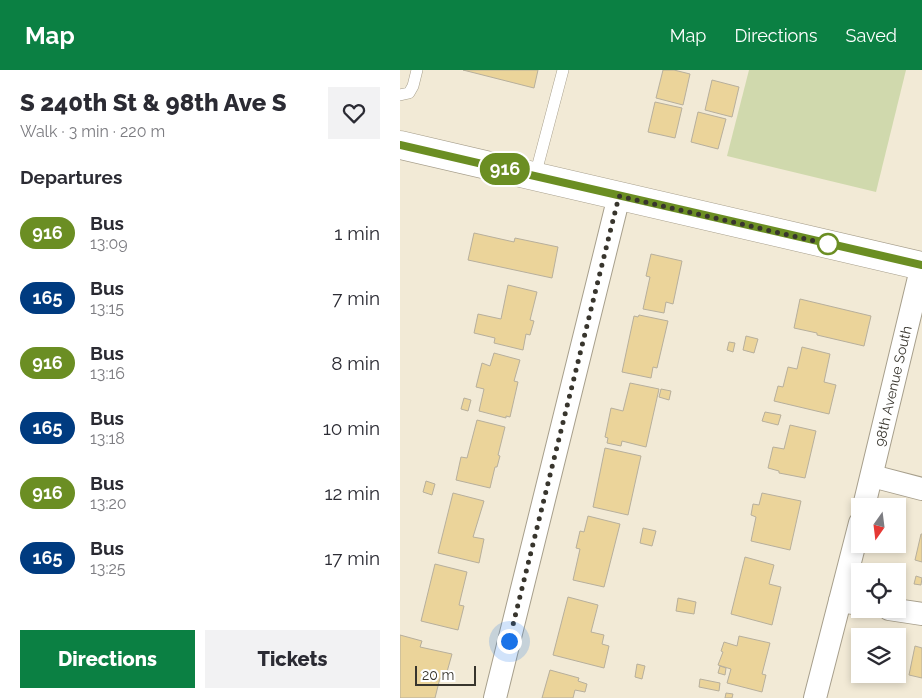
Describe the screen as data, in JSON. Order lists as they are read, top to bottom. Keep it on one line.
{"streets":{"street":["98th Avenue South"]},"lines":["bus line 916"],"scale_bar":"20 m","north":"bottom","page":{"header":"Map","nav":["Map","Directions","Saved"],"heading":[["S 240th St & 98th Ave S","Walk · 3 min · 220 m"],"Departures"],"on_map":"916","list":[{"mark":"916","name":"Bus","note":"13:09","value":"1 min"},{"mark":"165","name":"Bus","note":"13:15","value":"7 min"},{"mark":"916","name":"Bus","note":"13:16","value":"8 min"},{"mark":"165","name":"Bus","note":"13:18","value":"10 min"},{"mark":"916","name":"Bus","note":"13:20","value":"12 min"},{"mark":"165","name":"Bus","note":"13:25","value":"17 min"}],"buttons":["Directions","Tickets"],"scale":"20 m"}}
